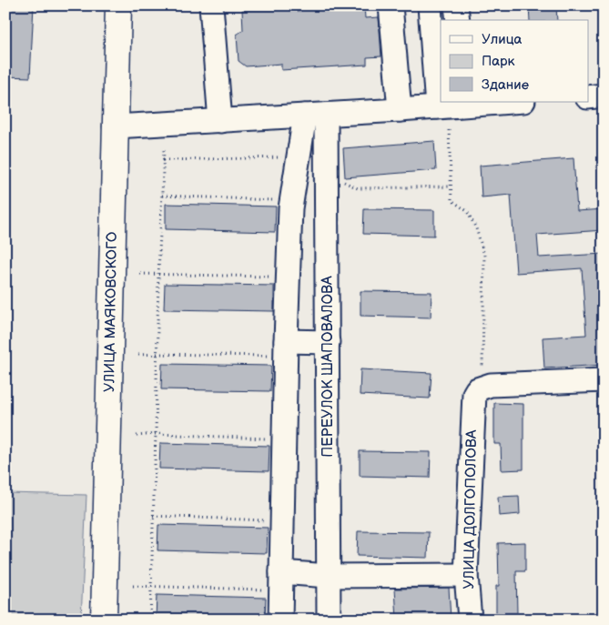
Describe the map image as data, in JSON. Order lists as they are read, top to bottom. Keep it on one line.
{"streets":{"main road":["УЛИЦА МАЯКОВСКОГО"],"street":["ПЕРЕУЛОК ШАПОВАЛОВА","УЛИЦА ДОЛГОПОЛОВА"]},"legend":["Улица","Парк","Здание"]}
